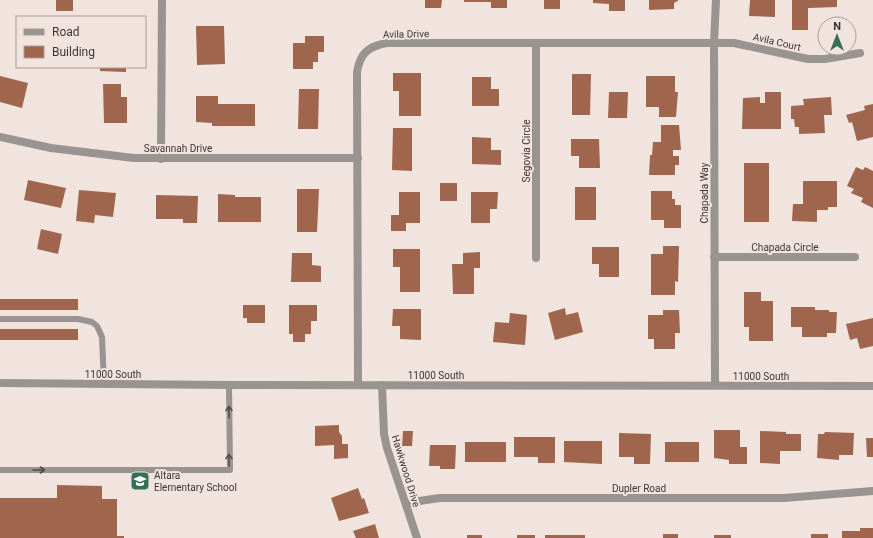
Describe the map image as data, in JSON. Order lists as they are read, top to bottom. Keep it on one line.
{"streets":{"street":["Avila Drive","Avila Court","Savannah Drive","Segovia Circle","Chapada Way","Chapada Circle","11000 South","Hawkwood Drive","Dupler Road"]},"crossings":[["Avila Drive","Avila Court"],["Avila Drive","Savannah Drive"],["Avila Drive","Segovia Circle"],["Avila Drive","Chapada Way"],["Avila Drive","11000 South"],["Avila Court","Chapada Way"],["Chapada Way","Chapada Circle"],["Chapada Way","11000 South"],["11000 South","Hawkwood Drive"],["Hawkwood Drive","Dupler Road"]],"places":{"school or university":["Altara Elementary School"]},"legend":["Road","Building"],"north":"top"}
